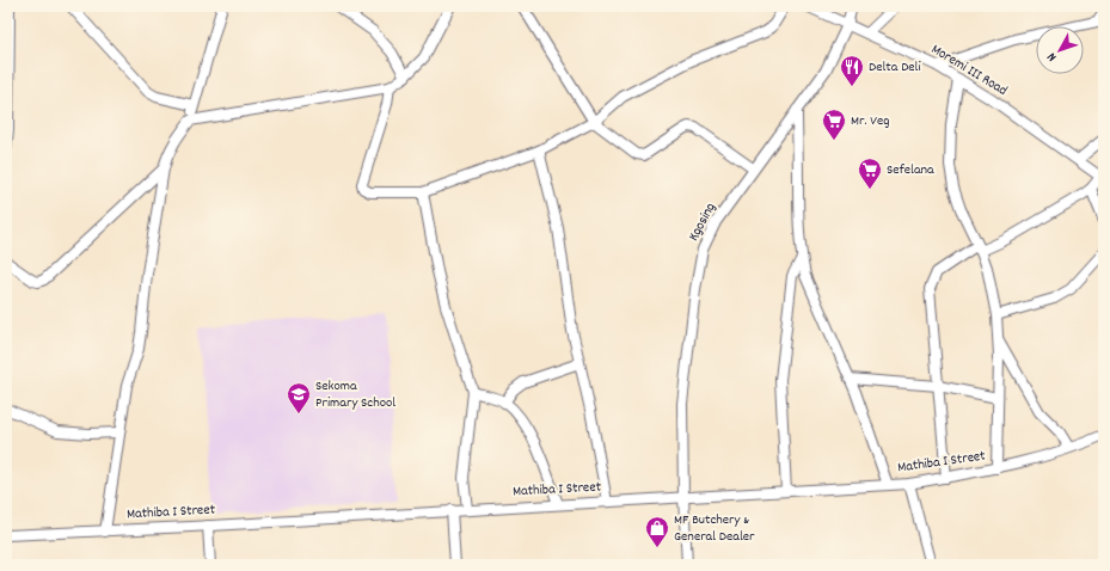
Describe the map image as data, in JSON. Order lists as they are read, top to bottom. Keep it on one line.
{"streets":{"street":["Moremi III Road","Kgosing","Mathiba I Street"]},"crossings":[["Moremi III Road","Kgosing"],["Kgosing","Mathiba I Street"]],"places":{"restaurant":["Delta Deli"],"supermarket":["Mr. Veg","Sefelana"],"school or university":["Sekoma Primary School"],"shop":["MF Butchery & General Dealer"]},"north":"bottom left"}
